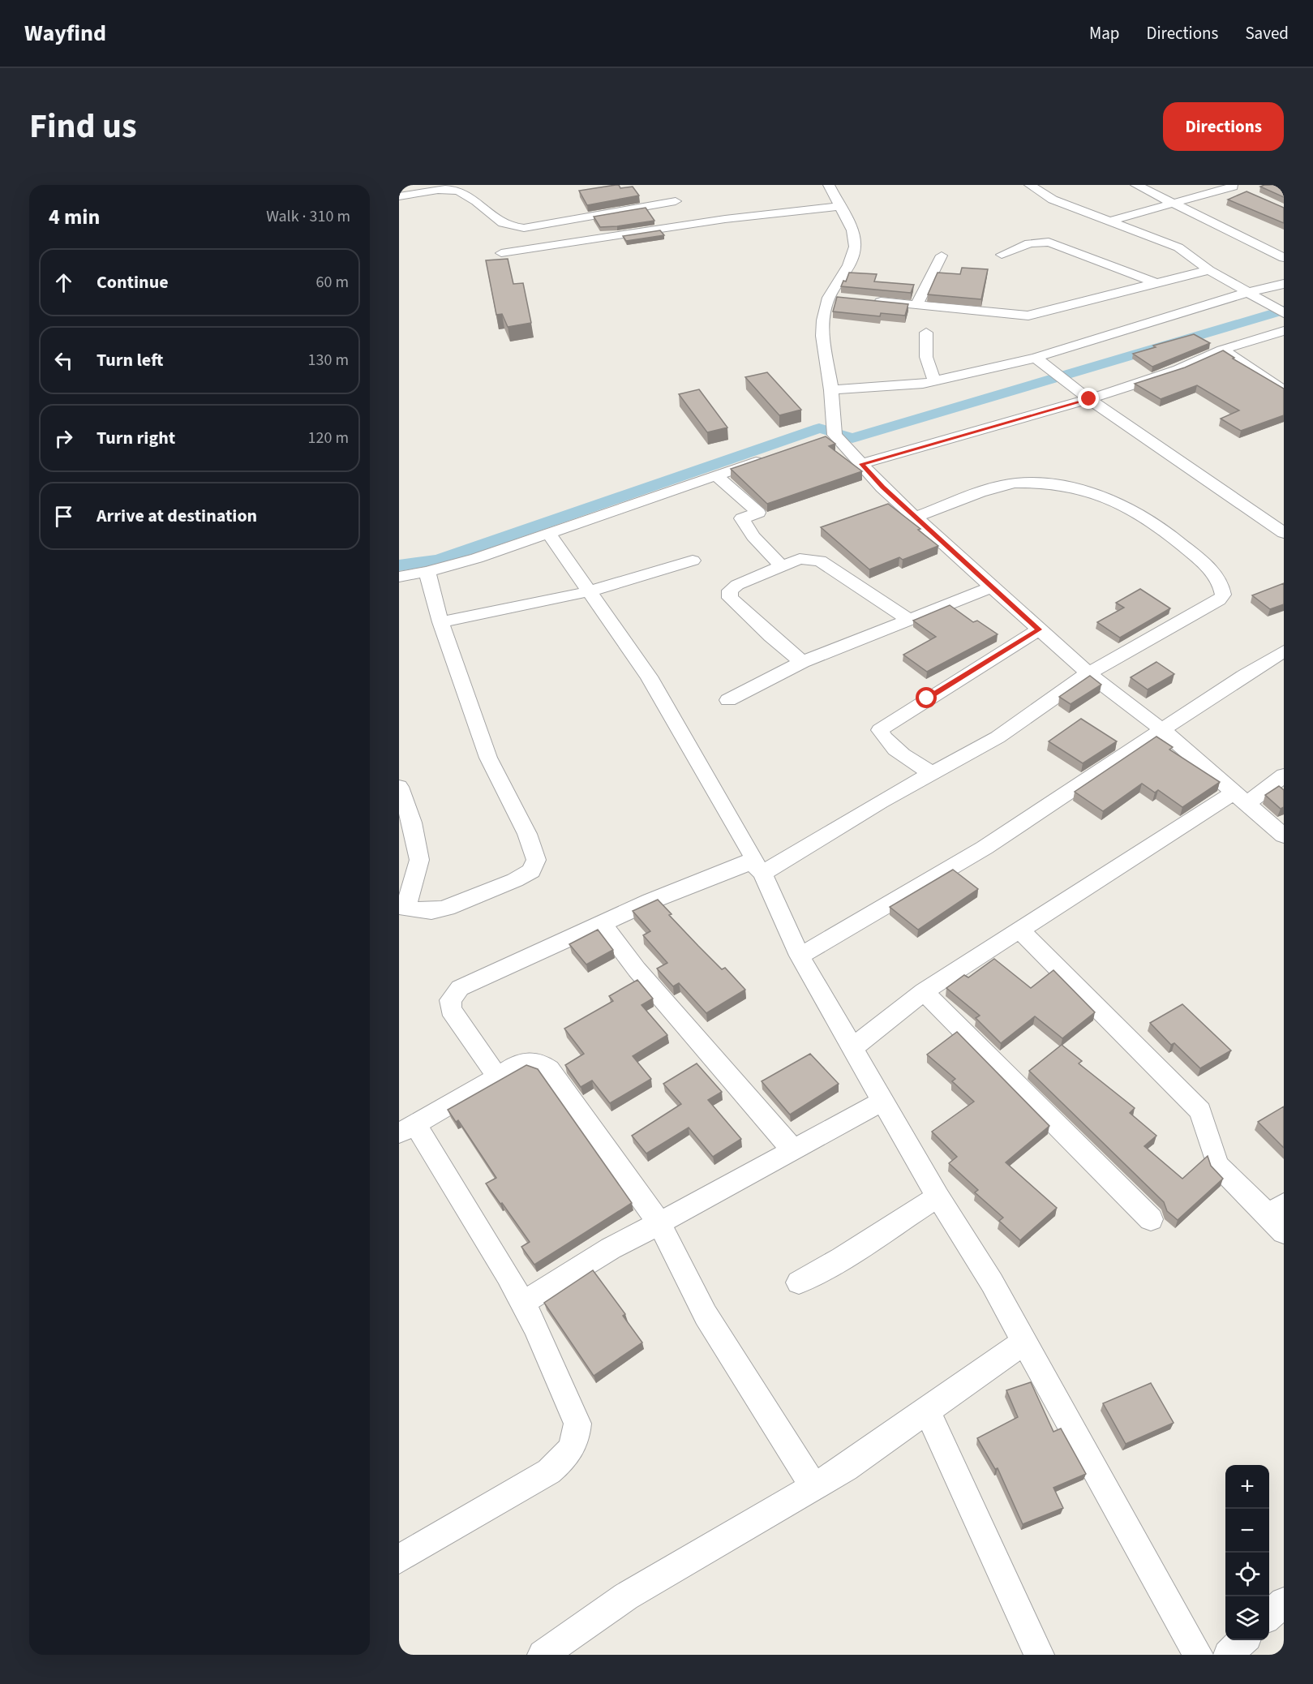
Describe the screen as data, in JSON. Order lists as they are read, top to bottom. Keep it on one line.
{"page":{"header":"Wayfind","nav":["Map","Directions","Saved"],"title":"Find us","buttons":"Directions","heading":["4 min","Walk · 310 m"],"list":[["Continue","60 m"],["Turn left","130 m"],["Turn right","120 m"],"Arrive at destination"],"map_buttons":["+","−"]}}
